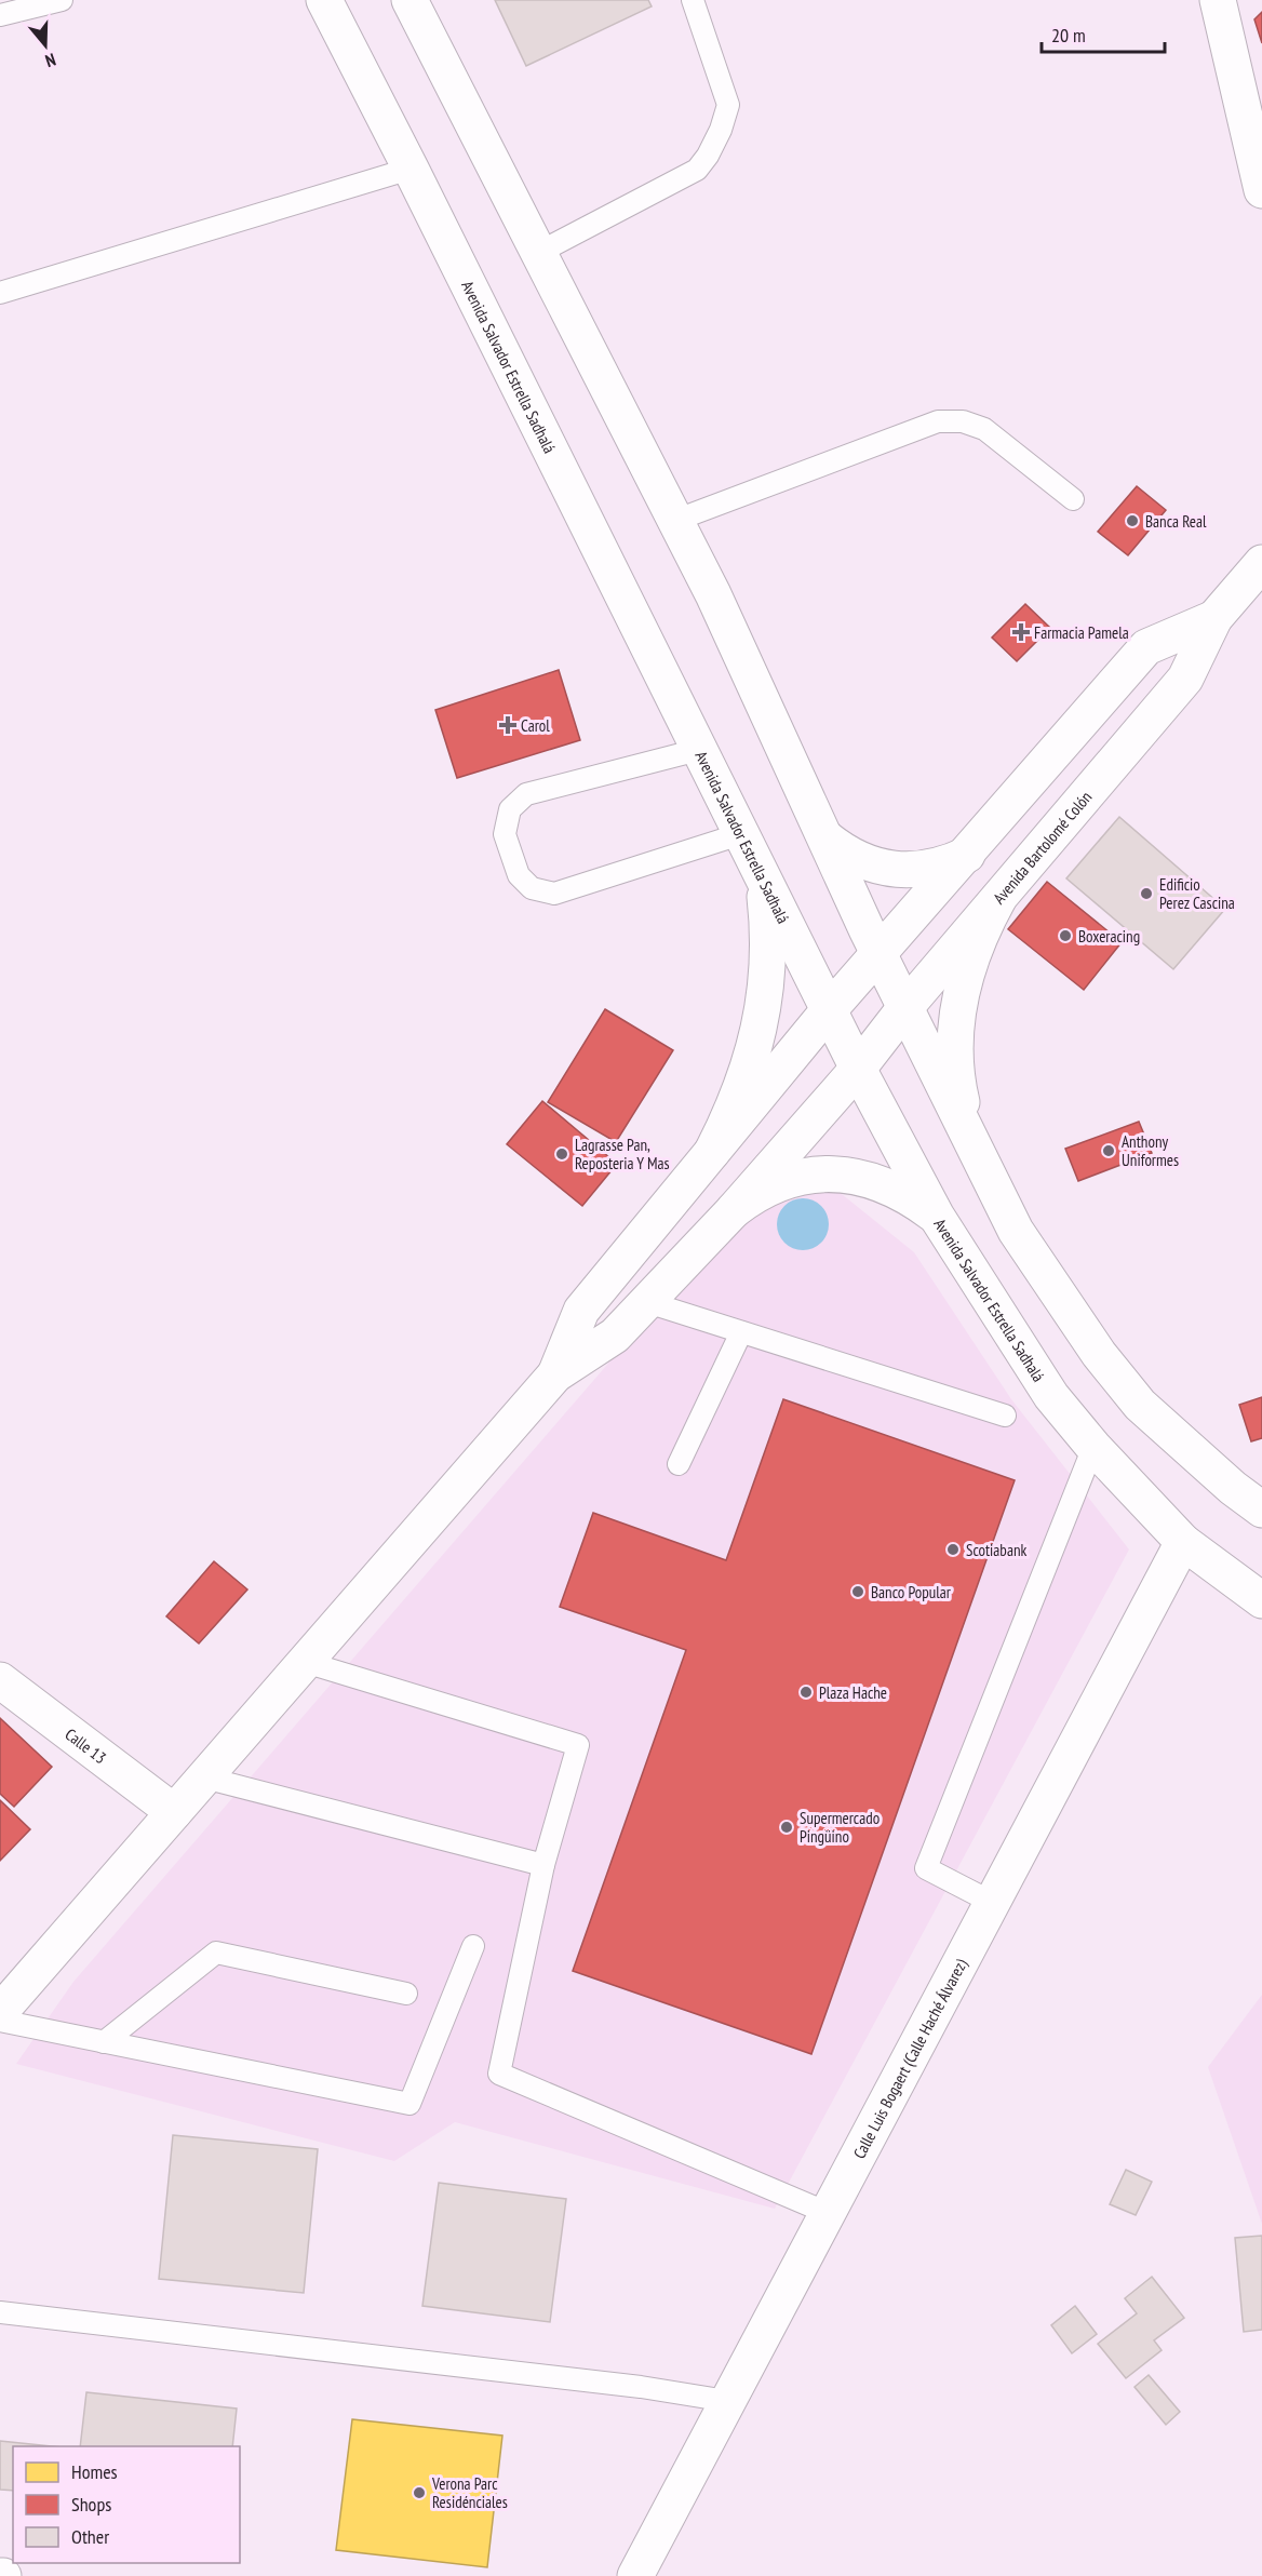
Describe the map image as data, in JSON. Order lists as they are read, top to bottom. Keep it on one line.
{"streets":{"main road":["Avenida Salvador Estrella Sadhalá","Avenida Bartolomé Colón","Calle 13","Calle Luis Bogaert (Calle Haché Álvarez)"]},"crossings":[["Avenida Salvador Estrella Sadhalá","Avenida Bartolomé Colón"],["Avenida Salvador Estrella Sadhalá","Calle Luis Bogaert (Calle Haché Álvarez)"]],"places":{"other":["Banca Real","Edificio Perez Cascina","Boxeracing","Anthony Uniformes","Lagrasse Pan, Reposteria Y Mas","Scotiabank","Banco Popular","Plaza Hache","Supermercado Pingüino","Verona Parc Residénciales"],"health":["Farmacia Pamela","Carol"]},"legend":["Homes","Shops","Other"],"scale_bar":"20 m","north":"bottom"}
